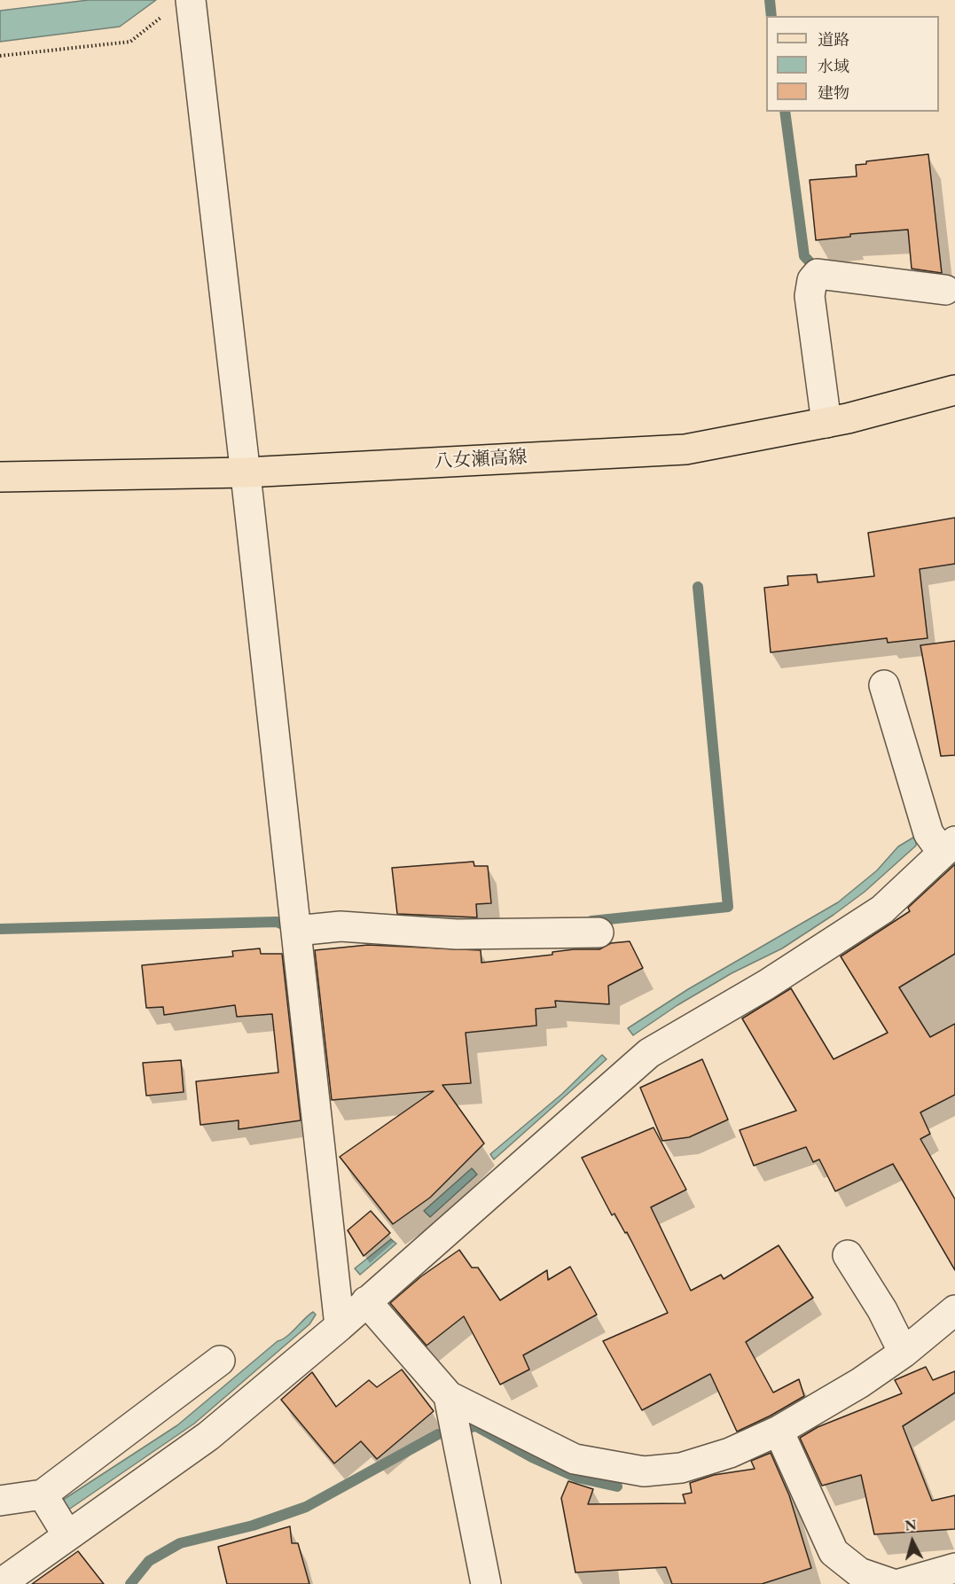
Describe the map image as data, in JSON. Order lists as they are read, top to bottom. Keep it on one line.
{"streets":{"main road":["八女瀬高線"]},"legend":["道路","水域","建物"],"north":"top"}
